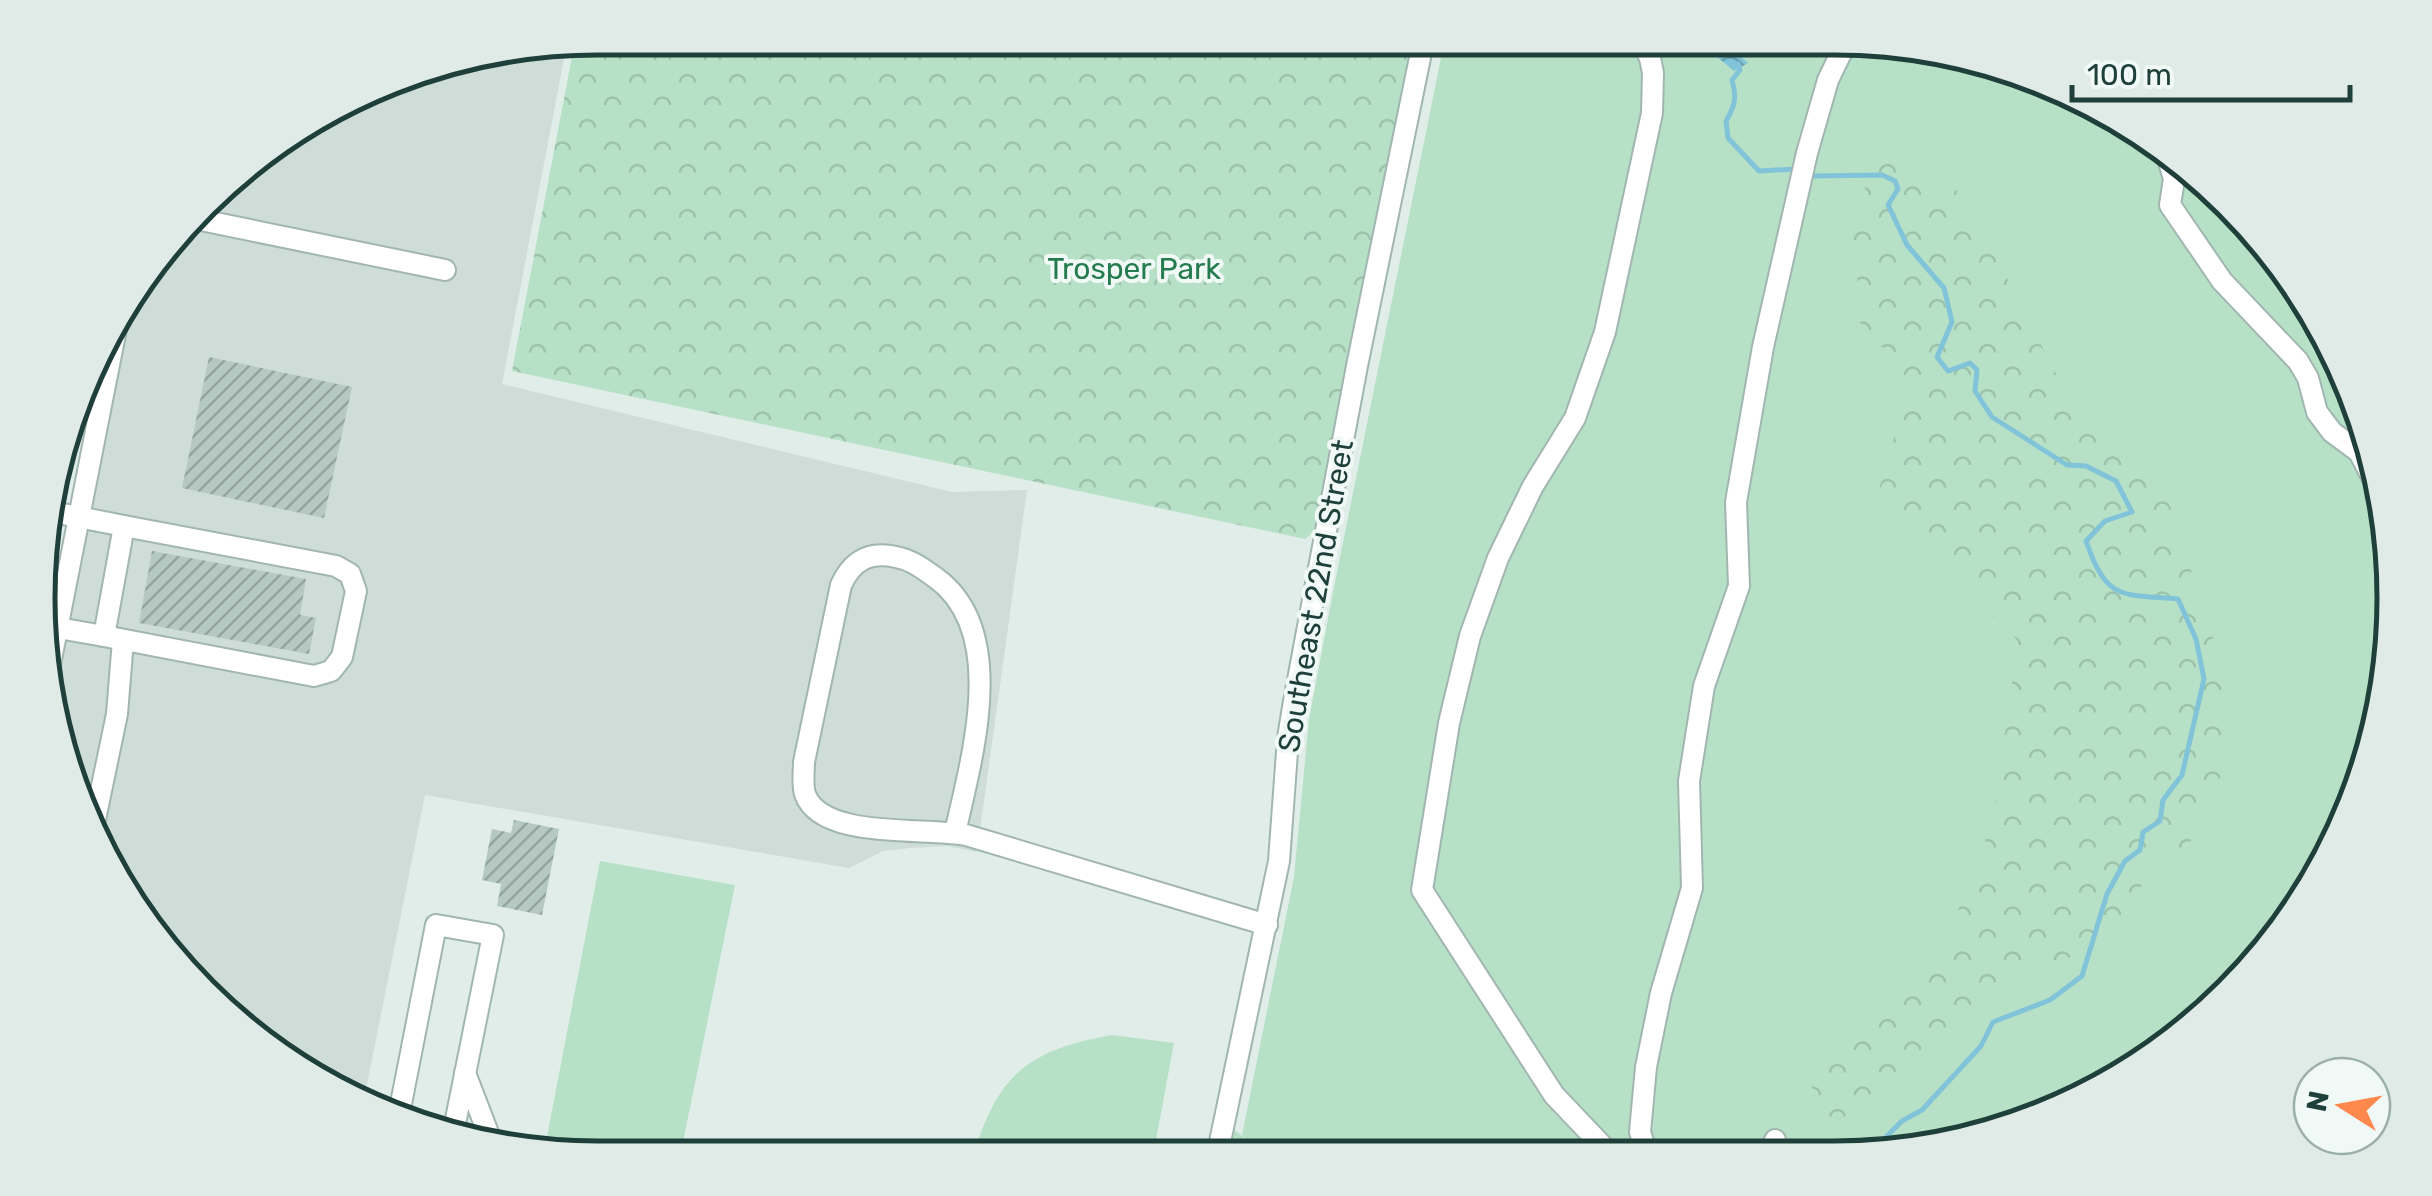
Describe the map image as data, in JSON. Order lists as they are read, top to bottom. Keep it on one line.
{"streets":{"street":["Southeast 22nd Street"]},"parks":["Trosper Park"],"scale_bar":"100 m","north":"left"}
